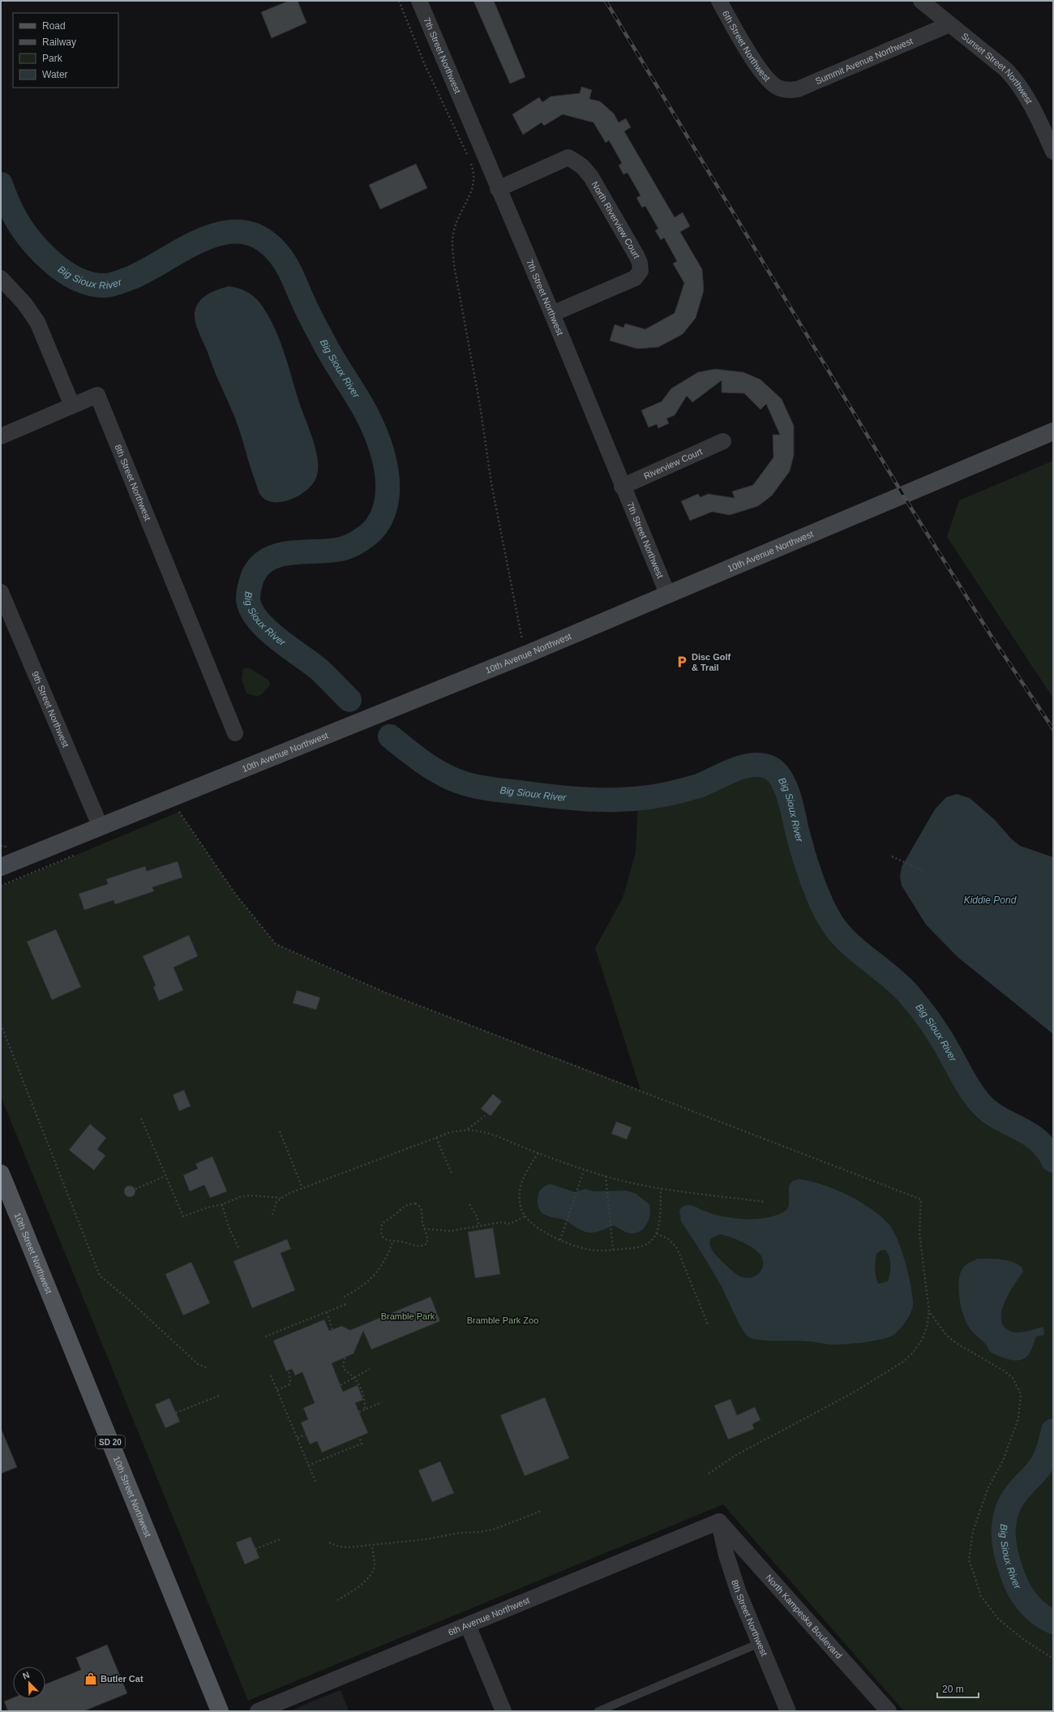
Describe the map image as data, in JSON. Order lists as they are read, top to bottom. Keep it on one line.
{"streets":{"main road":["10th Street Northwest","SD 20"],"street":["6th Street Northwest","7th Street Northwest","Summit Avenue Northwest","Sunset Street Northwest","North Riverview Court","Riverview Court","8th Street Northwest","10th Avenue Northwest","9th Street Northwest","6th Avenue Northwest","North Kampeska Boulevard"]},"crossings":[["6th Street Northwest","Summit Avenue Northwest"],["7th Street Northwest","North Riverview Court"],["7th Street Northwest","Riverview Court"],["7th Street Northwest","10th Avenue Northwest"],["Summit Avenue Northwest","Sunset Street Northwest"],["8th Street Northwest","6th Avenue Northwest"],["8th Street Northwest","North Kampeska Boulevard"],["10th Avenue Northwest","9th Street Northwest"],["6th Avenue Northwest","North Kampeska Boulevard"]],"water":["Big Sioux River","Kiddie Pond"],"parks":["Bramble Park","Bramble Park Zoo"],"places":{"parking":["Disc Golf & Trail"],"shop":["Butler Cat"]},"legend":["Road","Railway","Park","Water"],"scale_bar":"20 m","north":"top left"}
